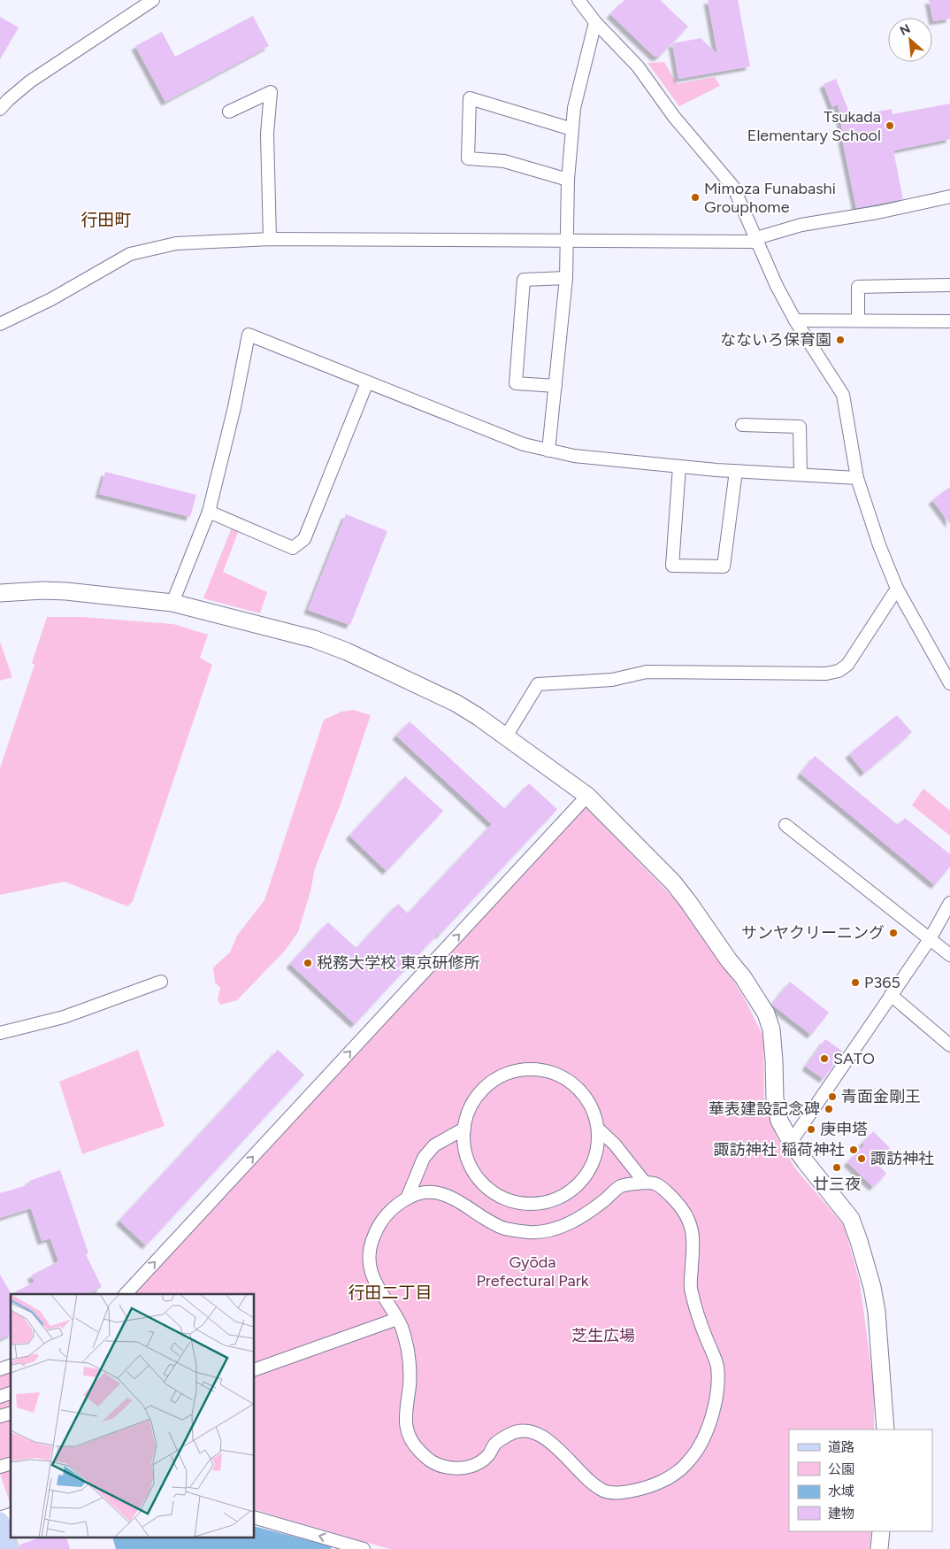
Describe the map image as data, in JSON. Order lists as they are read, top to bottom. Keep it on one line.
{"districts":["行田町","行田二丁目"],"parks":["Gyōda Prefectural Park","芝生広場"],"places":["Tsukada Elementary School","Mimoza Funabashi Grouphome","なないろ保育園","サンヤクリーニング","税務大学校 東京研修所","P365","SATO","青面金剛王","華表建設記念碑","庚申塔","諏訪神社 稲荷神社","諏訪神社","廿三夜"],"legend":["道路","公園","水域","建物"],"north":"top left"}
